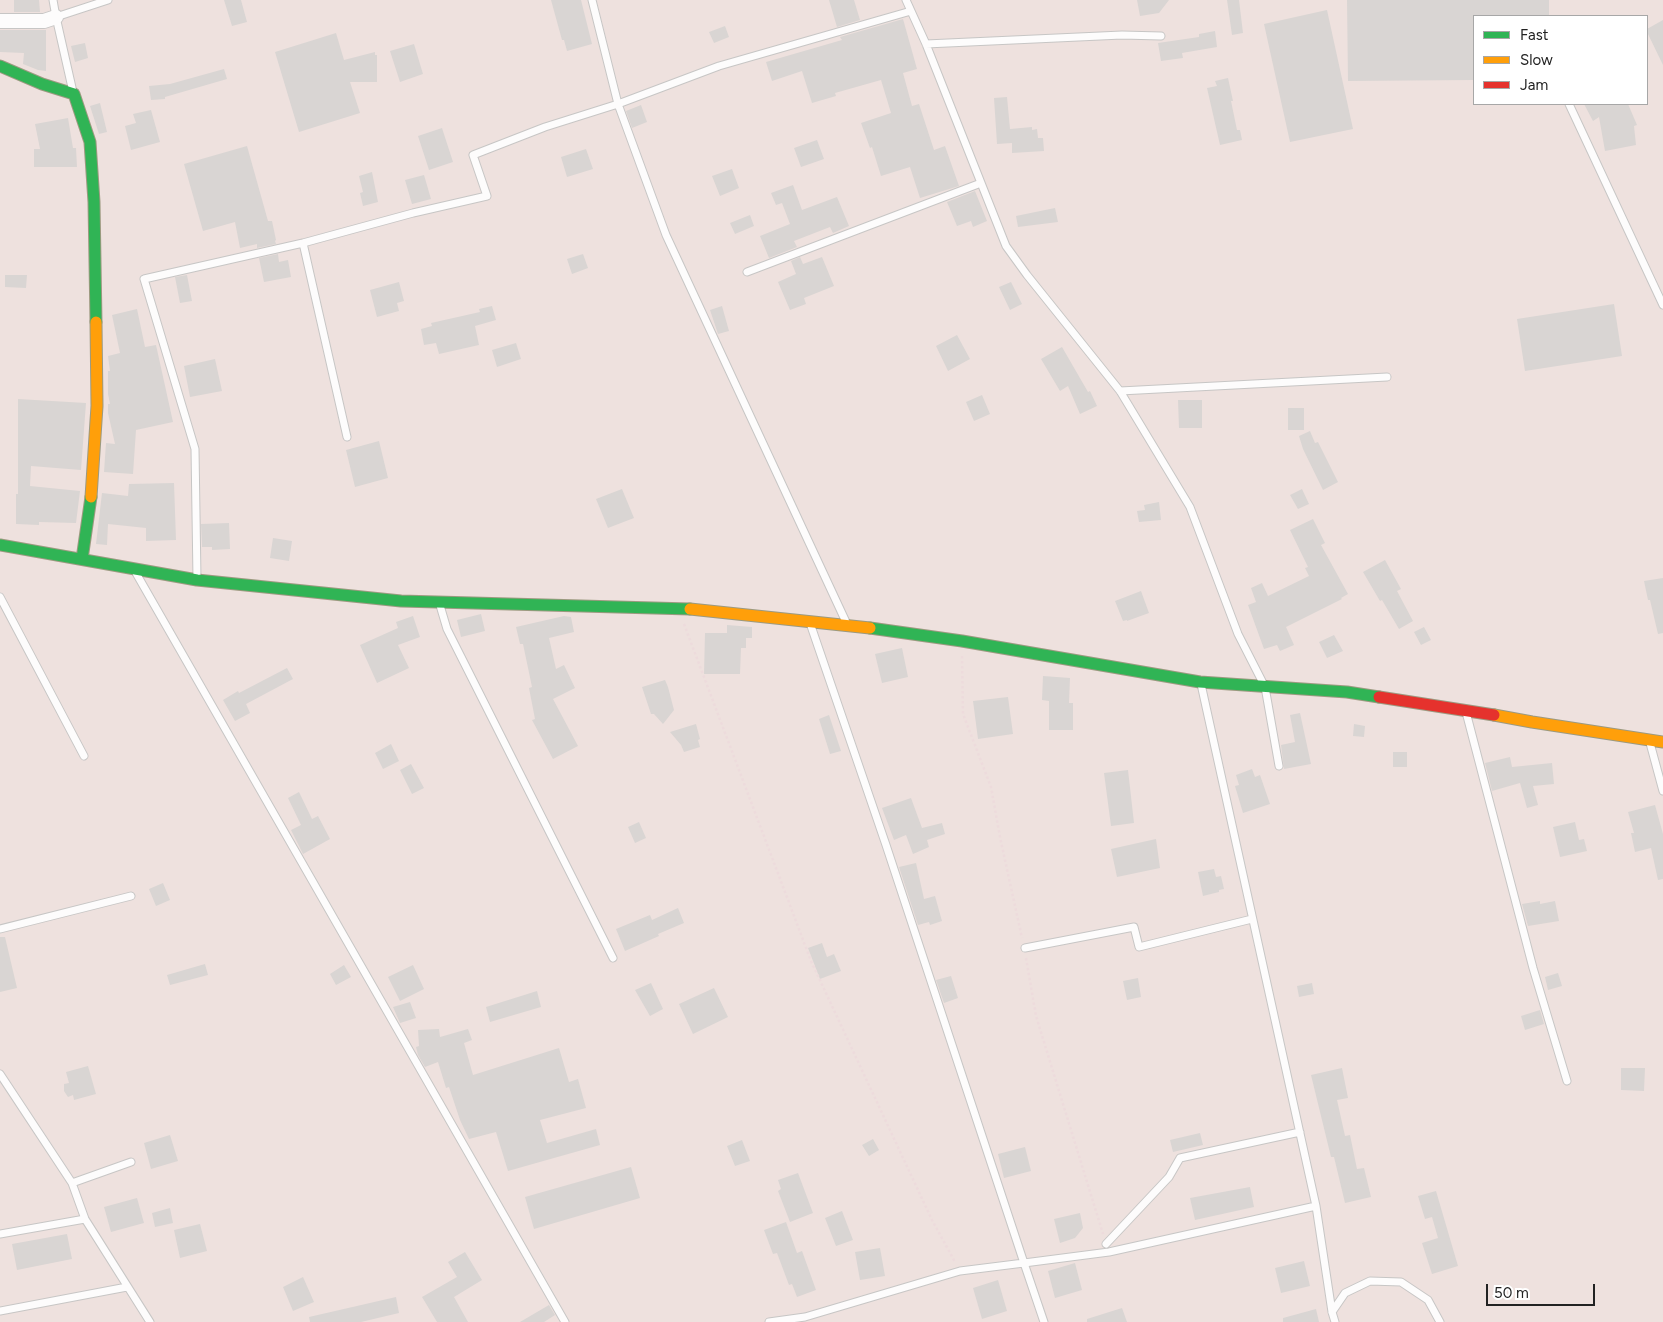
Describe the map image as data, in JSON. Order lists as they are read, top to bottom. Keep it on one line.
{"legend":["Fast","Slow","Jam"],"scale_bar":"50 m"}
